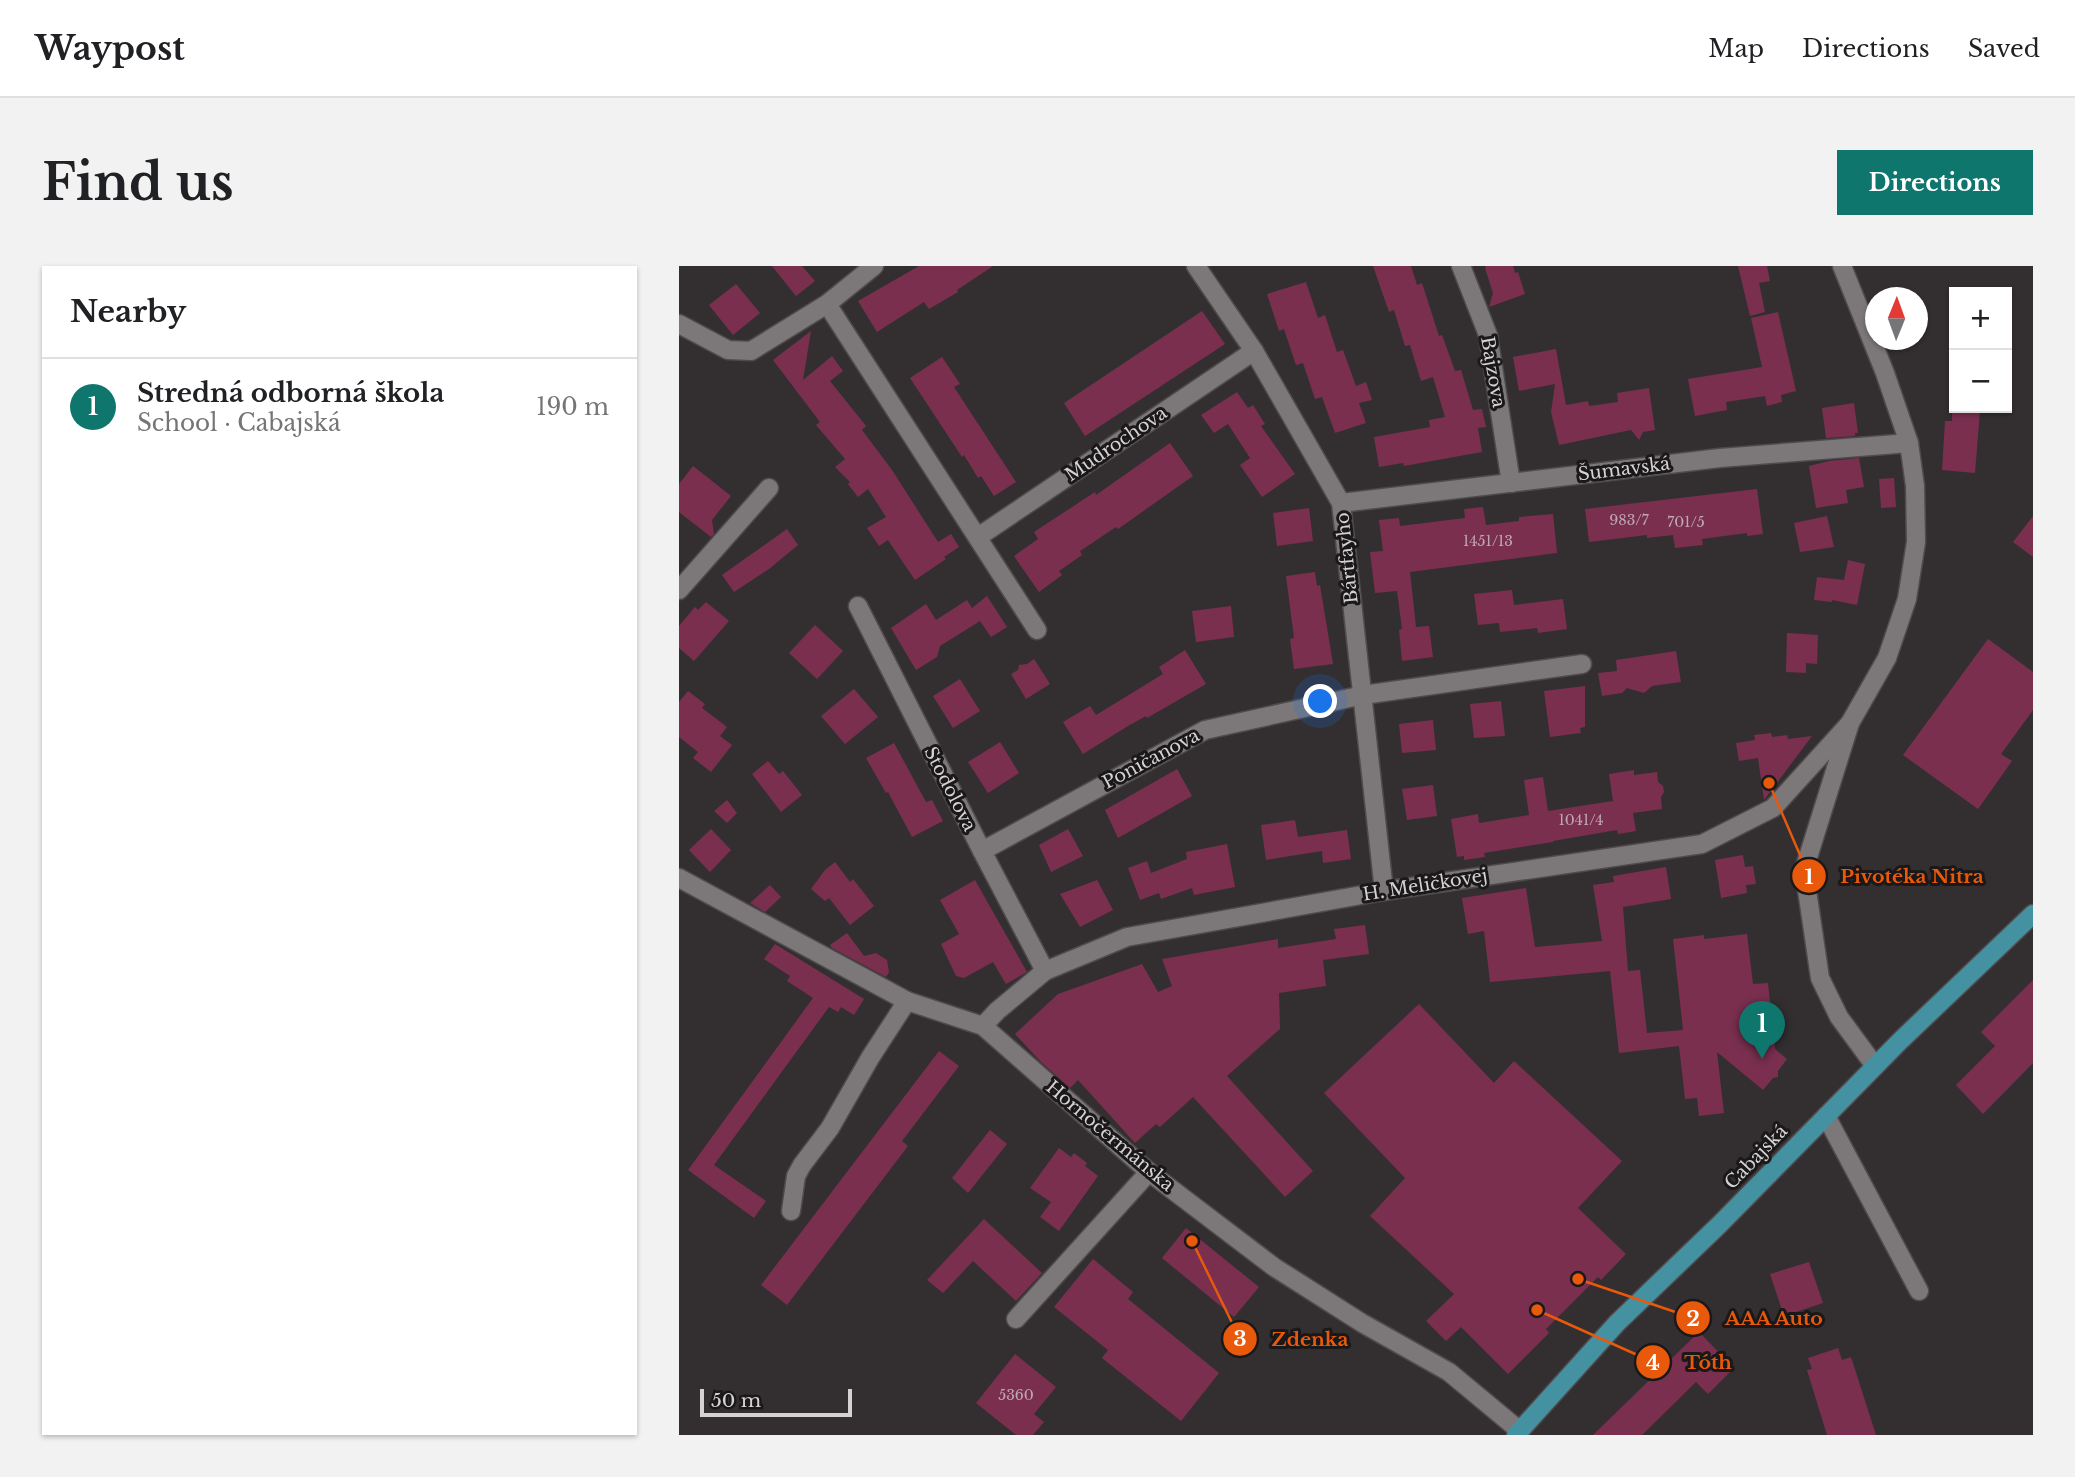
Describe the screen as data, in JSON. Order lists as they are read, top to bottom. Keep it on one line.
{"streets":{"main road":["Cabajská"],"street":["Bajzova","Mudrochova","Šumavská","Bártfayho","Poničanova","Stodolova","H. Meličkovej","Hornočermánska"]},"crossings":[["Bajzova","Šumavská"],["Mudrochova","Bártfayho"],["Šumavská","Bártfayho"],["Bártfayho","Poničanova"],["Bártfayho","H. Meličkovej"],["Poničanova","Stodolova"],["Stodolova","H. Meličkovej"],["H. Meličkovej","Hornočermánska"],["Hornočermánska","Cabajská"]],"places":["Pivotéka Nitra","Zdenka","AAA Auto","Tóth"],"house_numbers":["983/7","701/5","1451/13","1041/4","5360"],"scale_bar":"50 m","north":"top","page":{"header":"Waypost","nav":["Map","Directions","Saved"],"buttons":"Directions","title":"Find us","heading":"Nearby","map_buttons":["+","−"],"list":[{"mark":"1","name":"Stredná odborná škola","note":"School · Cabajská","value":"190 m"}],"pins":"1","scale":"50 m"}}
